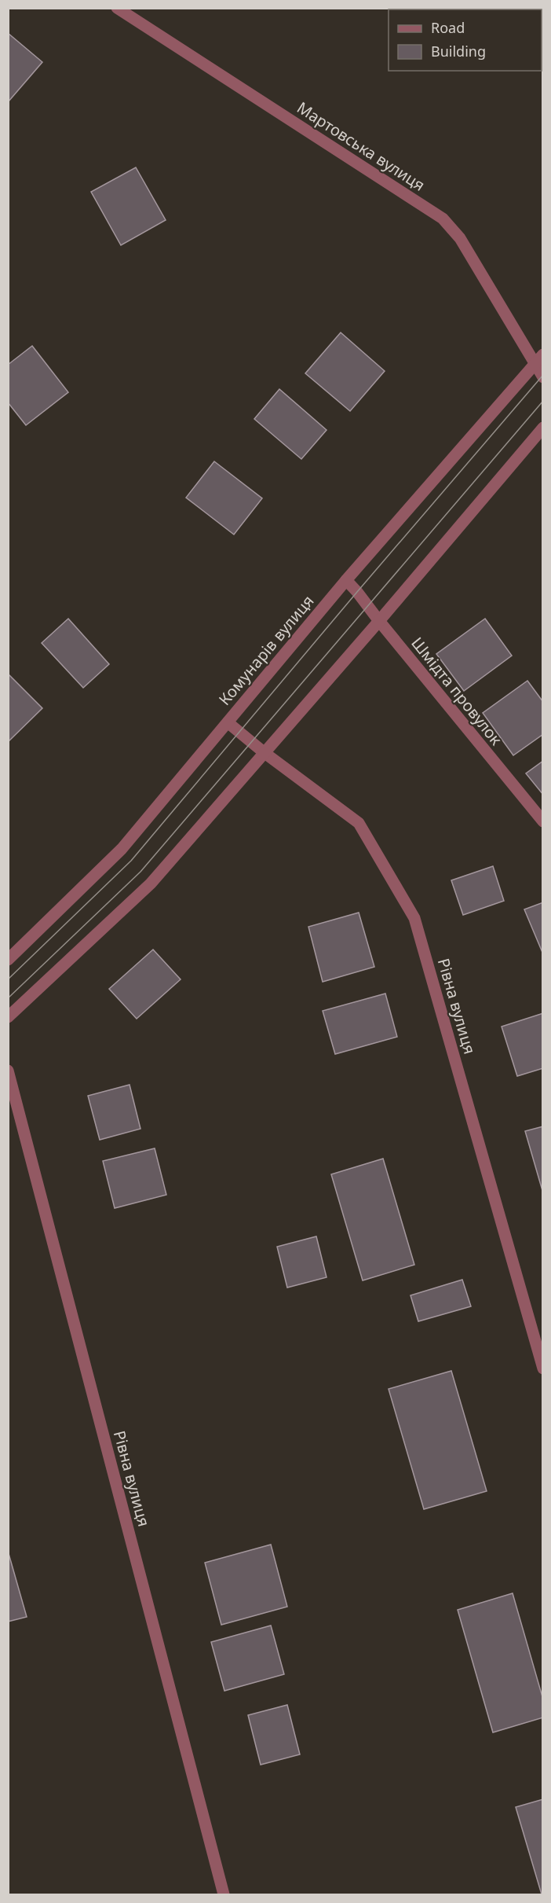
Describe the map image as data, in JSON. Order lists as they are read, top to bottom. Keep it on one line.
{"streets":{"street":["Мартовська вулиця","Комунарів вулиця","Шмідта провулок","Рівна вулиця"]},"crossings":[["Мартовська вулиця","Комунарів вулиця"],["Комунарів вулиця","Шмідта провулок"],["Комунарів вулиця","Рівна вулиця"]],"legend":["Road","Building"]}
